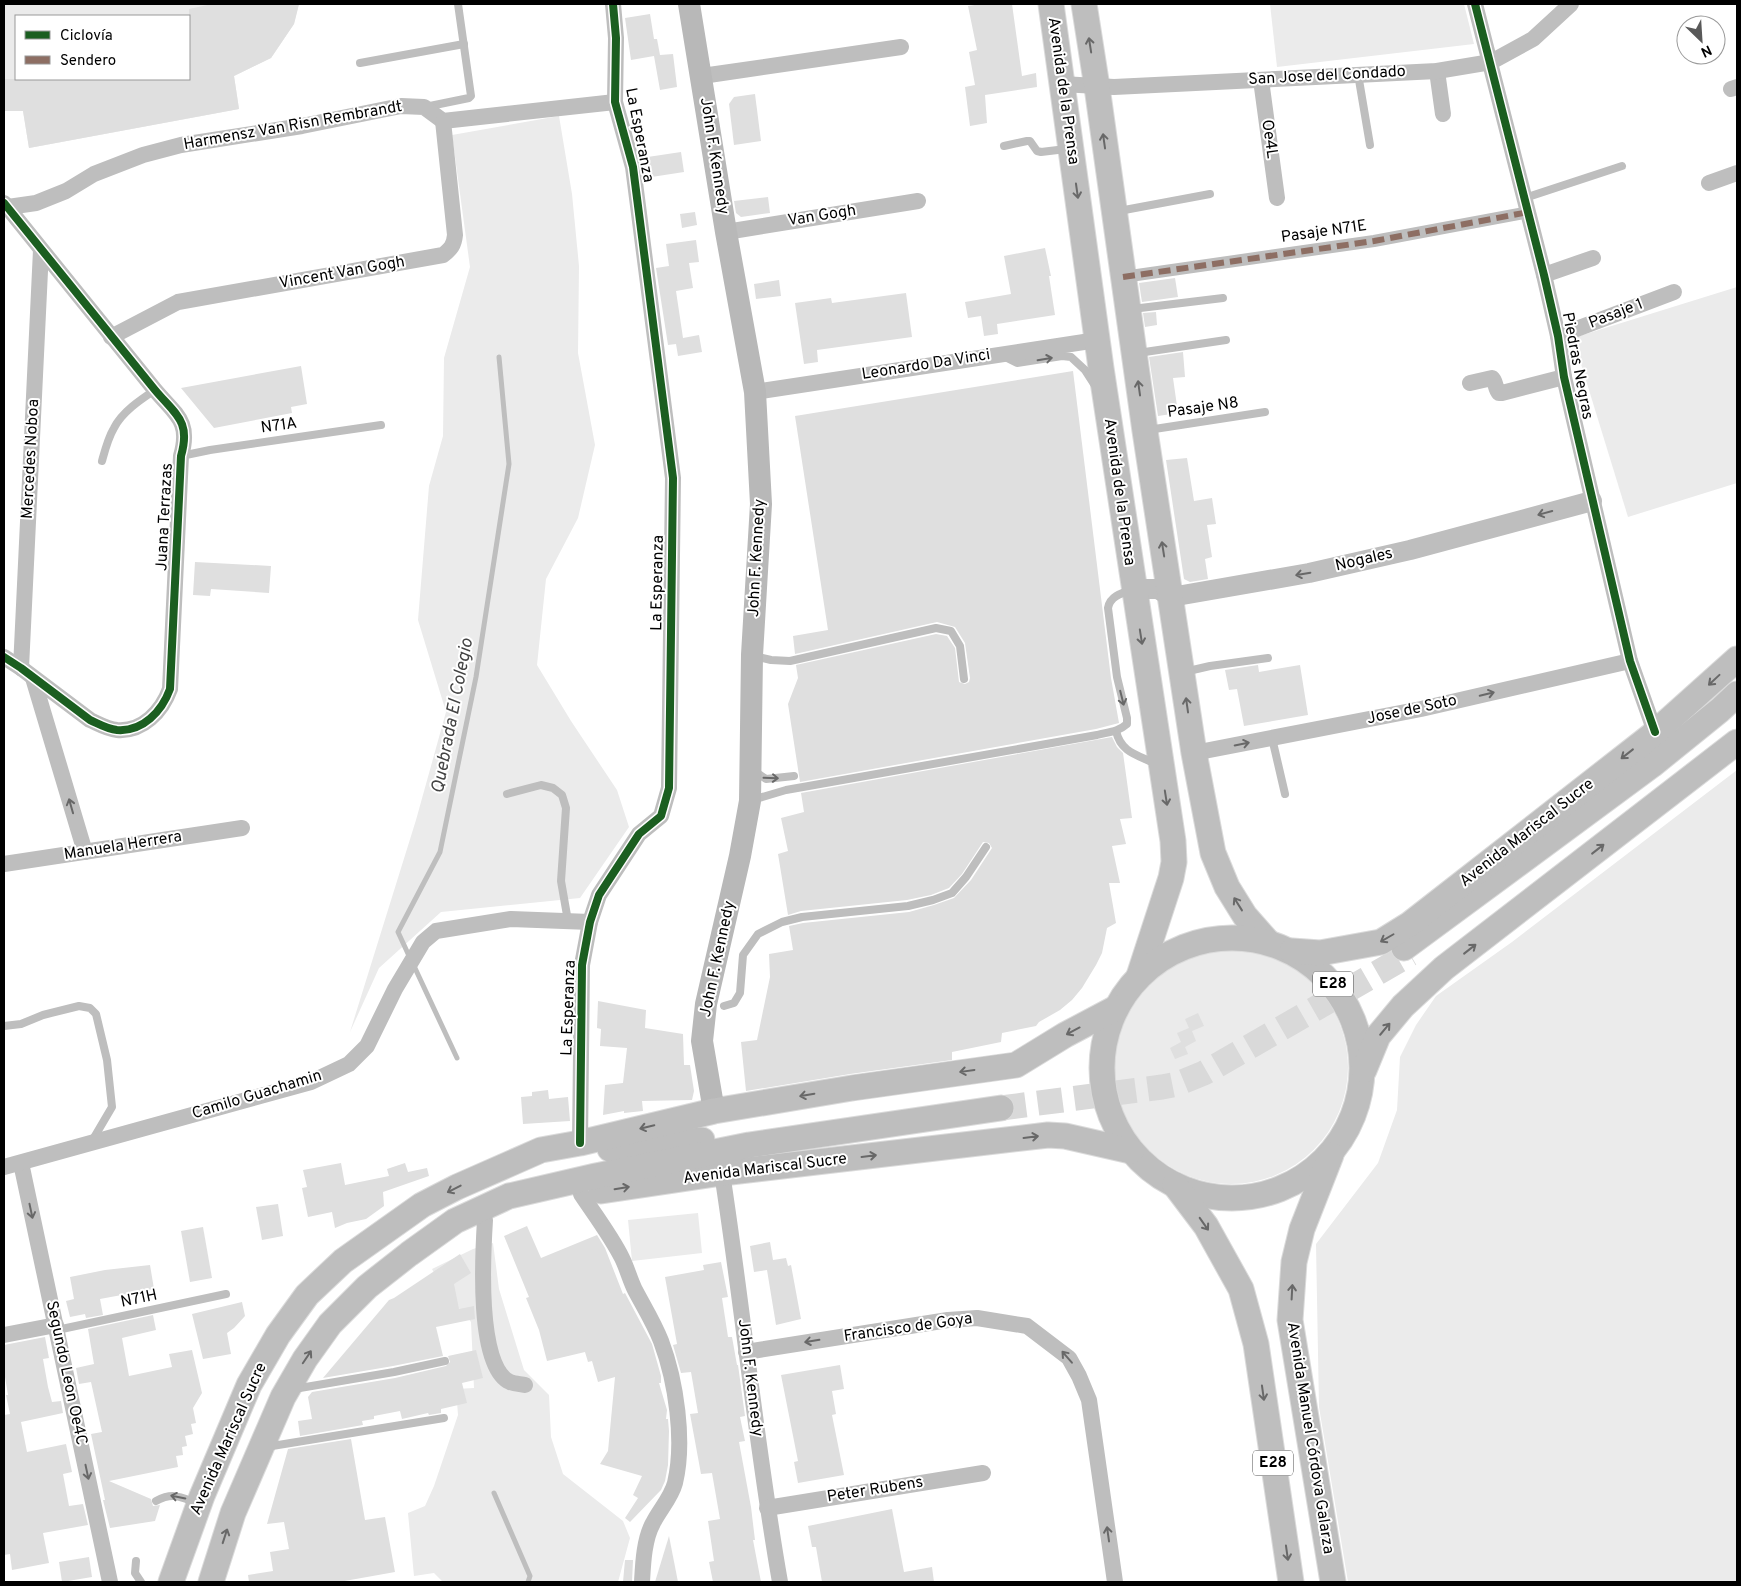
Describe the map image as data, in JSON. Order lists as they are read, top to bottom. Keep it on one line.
{"streets":{"main road":["Avenida de la Prensa","John F. Kennedy","Avenida Mariscal Sucre","E28","Avenida Manuel Córdova Galarza"],"street":["San Jose del Condado","Harmensz Van Risn Rembrandt","La Esperanza","Oe4L","Van Gogh","Pasaje N71E","Vincent Van Gogh","Pasaje 1","Leonardo Da Vinci","Piedras Negras","Mercedes Noboa","Juana Terrazas","Nogales","Jose de Soto","Manuela Herrera","Camilo Guachamin","Francisco de Goya","Segundo Leon Oe4C","Peter Rubens"],"lane":["Pasaje N8","N71A","N71H"]},"crossings":[["San Jose del Condado","Avenida de la Prensa"],["San Jose del Condado","Oe4L"],["San Jose del Condado","Piedras Negras"],["Avenida de la Prensa","Pasaje N71E"],["Avenida de la Prensa","Leonardo Da Vinci"],["Avenida de la Prensa","Pasaje N8"],["Avenida de la Prensa","Nogales"],["Avenida de la Prensa","Jose de Soto"],["Avenida de la Prensa","E28"],["Harmensz Van Risn Rembrandt","Vincent Van Gogh"],["Harmensz Van Risn Rembrandt","Juana Terrazas"],["La Esperanza","Avenida Mariscal Sucre"],["La Esperanza","Camilo Guachamin"],["John F. Kennedy","Van Gogh"],["John F. Kennedy","Leonardo Da Vinci"],["John F. Kennedy","Avenida Mariscal Sucre"],["John F. Kennedy","Francisco de Goya"],["John F. Kennedy","Peter Rubens"],["Pasaje N71E","Piedras Negras"],["Vincent Van Gogh","Juana Terrazas"],["Pasaje 1","Piedras Negras"],["Piedras Negras","Nogales"],["Piedras Negras","Jose de Soto"],["Piedras Negras","Avenida Mariscal Sucre"],["N71A","Juana Terrazas"],["Mercedes Noboa","Juana Terrazas"],["Mercedes Noboa","Manuela Herrera"],["Avenida Mariscal Sucre","E28"],["E28","Avenida Manuel Córdova Galarza"],["Camilo Guachamin","Segundo Leon Oe4C"],["N71H","Segundo Leon Oe4C"]],"one_way":["Nogales","Jose de Soto","Segundo Leon Oe4C"],"water":["Quebrada El Colegio"],"legend":["Ciclovía","Sendero"],"north":"bottom right"}
